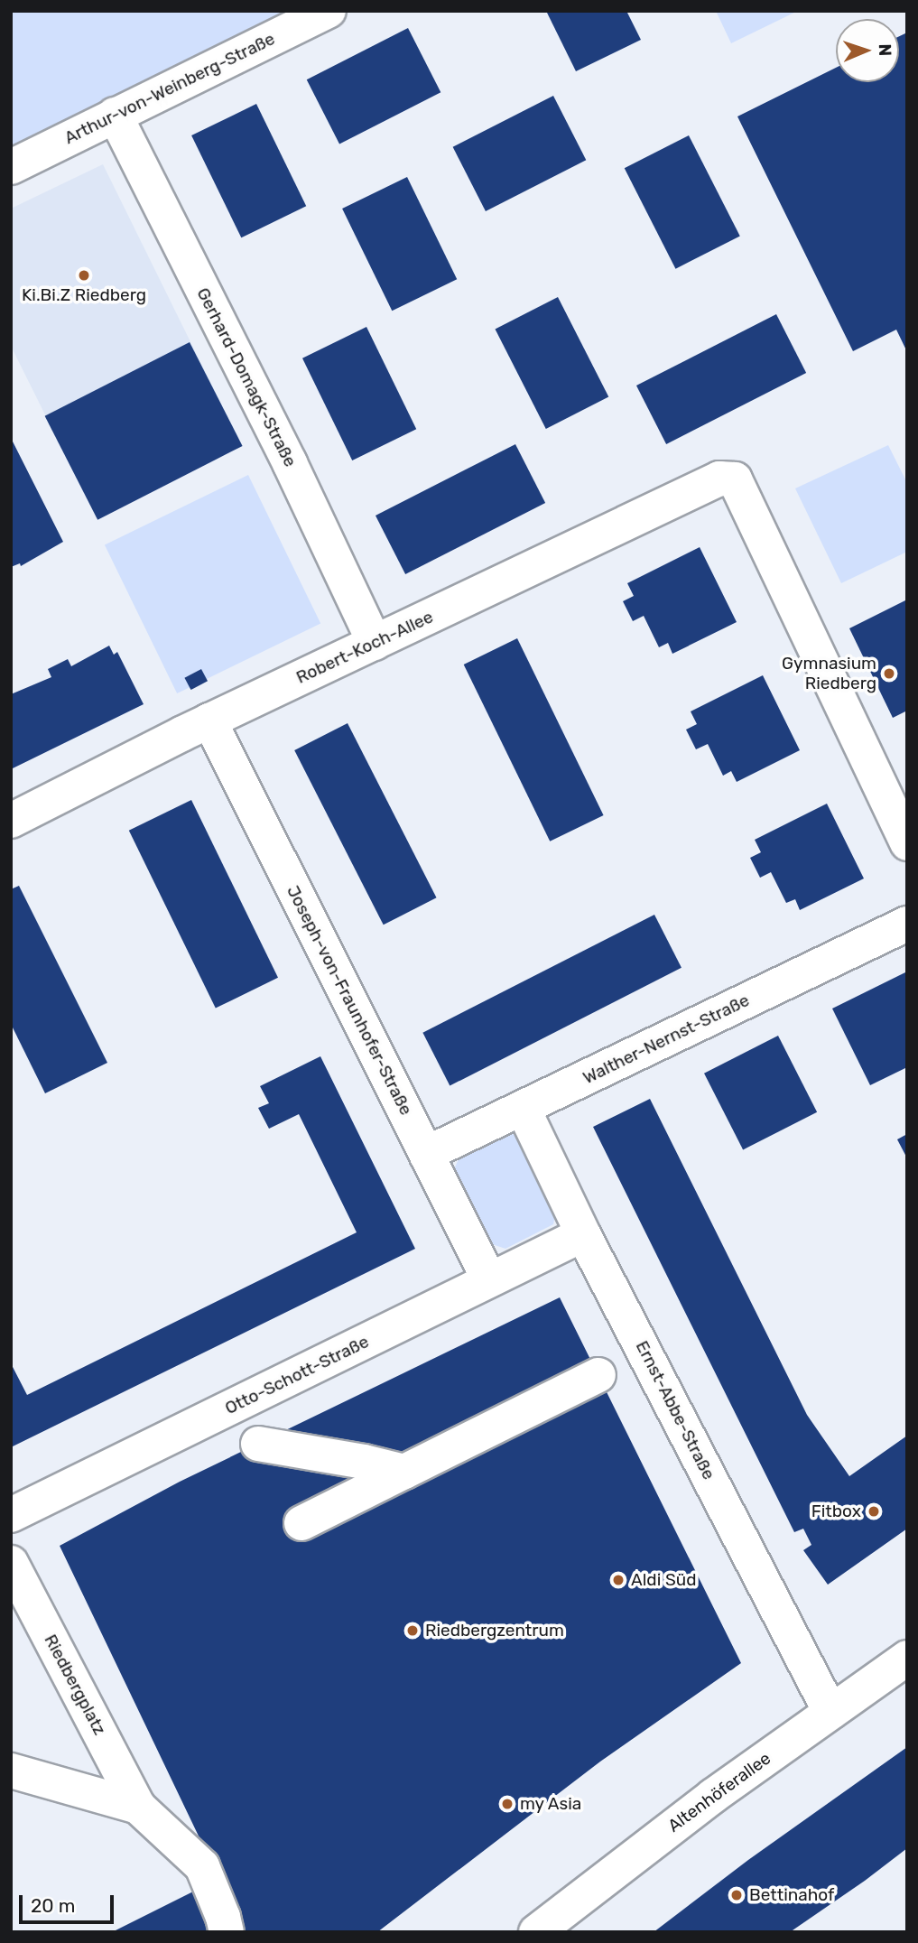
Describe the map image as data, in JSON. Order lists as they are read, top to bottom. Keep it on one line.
{"streets":{"street":["Arthur-von-Weinberg-Straße","Gerhard-Domagk-Straße","Robert-Koch-Allee","Joseph-von-Fraunhofer-Straße","Walther-Nernst-Straße","Otto-Schott-Straße","Ernst-Abbe-Straße","Riedbergplatz","Altenhöferallee"]},"crossings":[["Arthur-von-Weinberg-Straße","Gerhard-Domagk-Straße"],["Gerhard-Domagk-Straße","Robert-Koch-Allee"],["Robert-Koch-Allee","Joseph-von-Fraunhofer-Straße"],["Joseph-von-Fraunhofer-Straße","Walther-Nernst-Straße"],["Joseph-von-Fraunhofer-Straße","Otto-Schott-Straße"],["Walther-Nernst-Straße","Ernst-Abbe-Straße"],["Otto-Schott-Straße","Ernst-Abbe-Straße"],["Ernst-Abbe-Straße","Altenhöferallee"]],"places":["Ki.Bi.Z Riedberg","Gymnasium Riedberg","Fitbox","Aldi Süd","Riedbergzentrum","my Asia","Bettinahof"],"scale_bar":"20 m","north":"right"}
